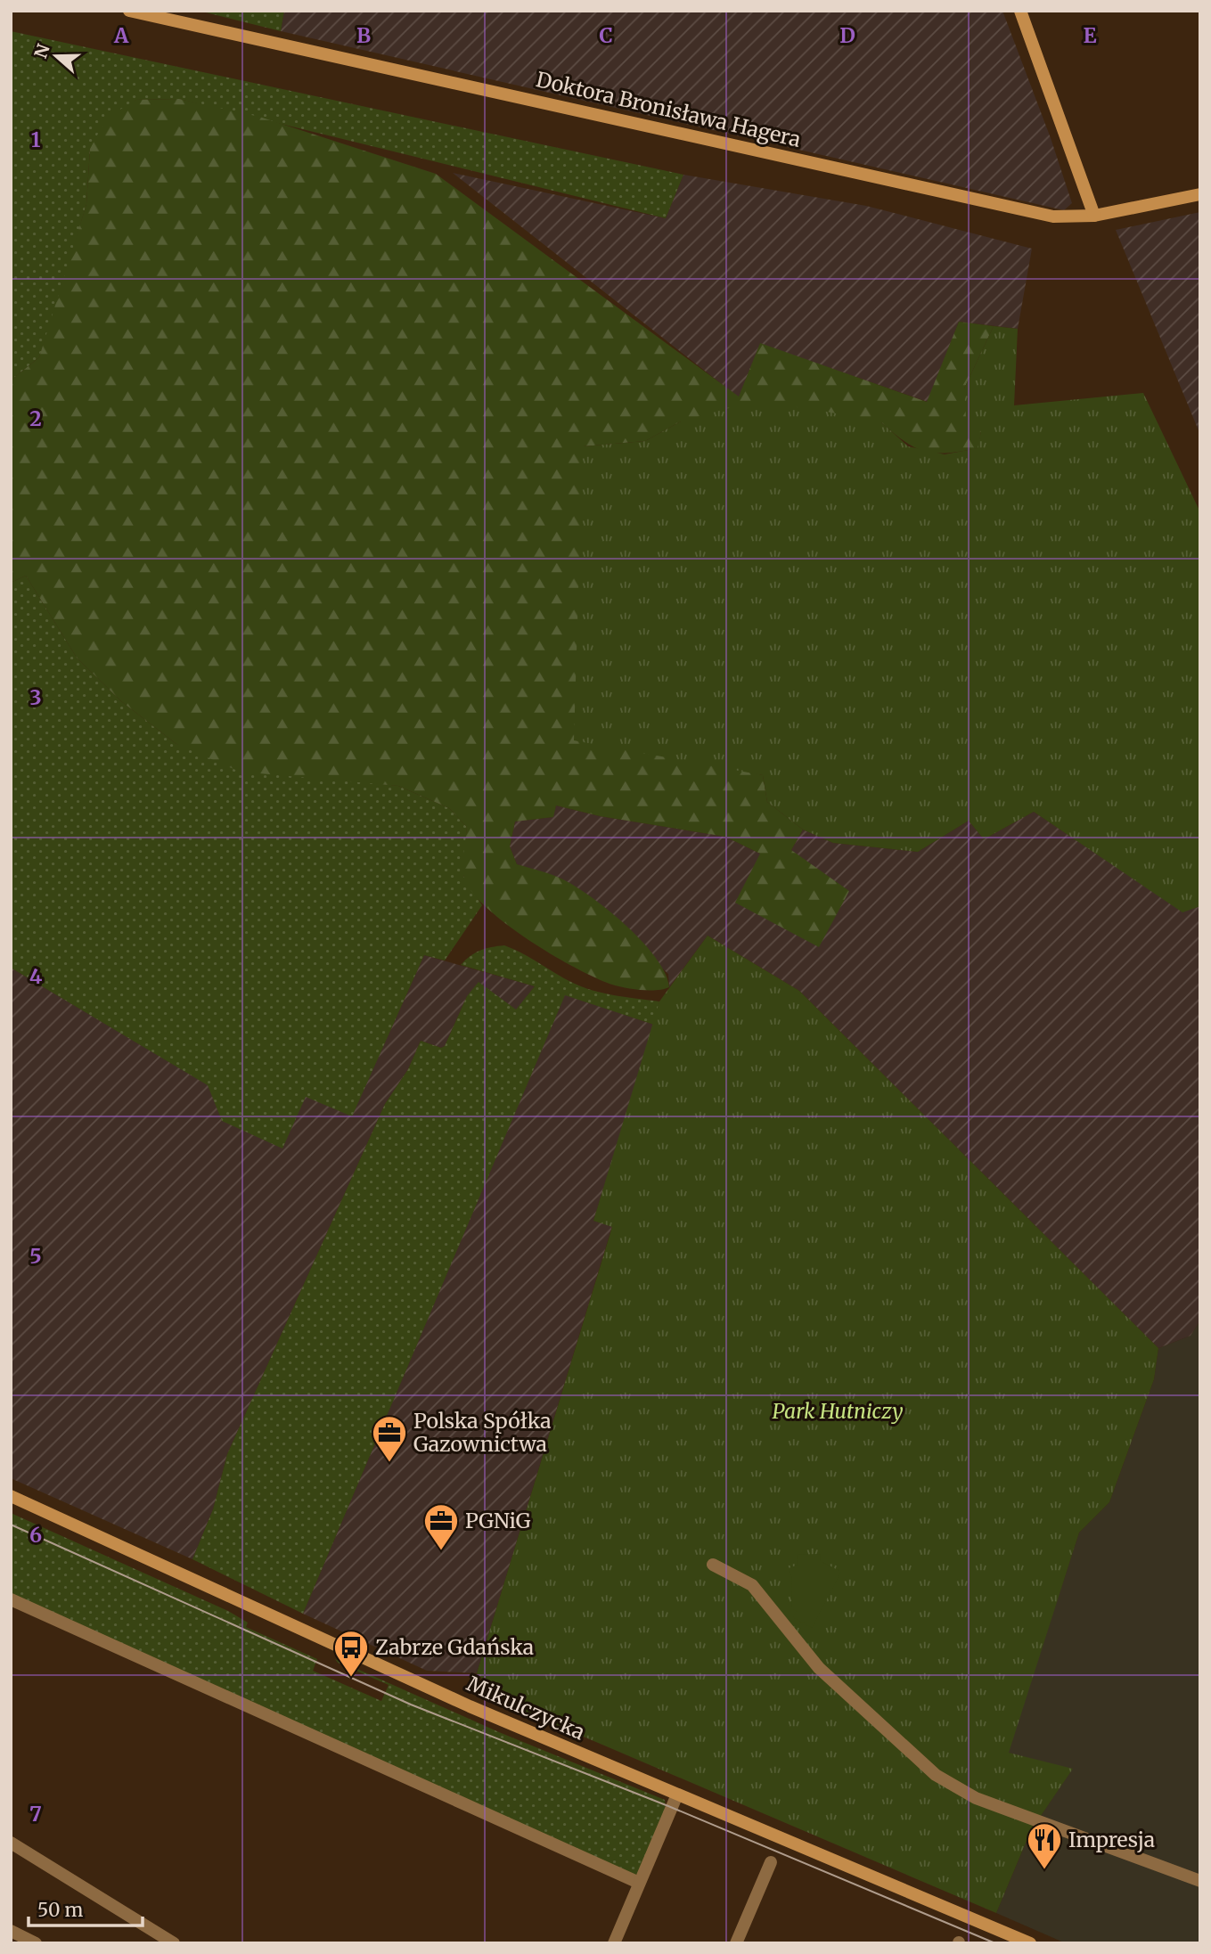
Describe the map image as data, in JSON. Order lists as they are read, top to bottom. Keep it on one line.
{"streets":{"street":["Doktora Bronisława Hagera","Mikulczycka"]},"parks":["Park Hutniczy"],"places":{"office":["Polska Spółka Gazownictwa","PGNiG"],"bus stop":["Zabrze Gdańska"],"restaurant":["Impresja"]},"scale_bar":"50 m","north":"left","grid":{"columns":["A","B","C","D","E"],"rows":["1","2","3","4","5","6","7"]}}
